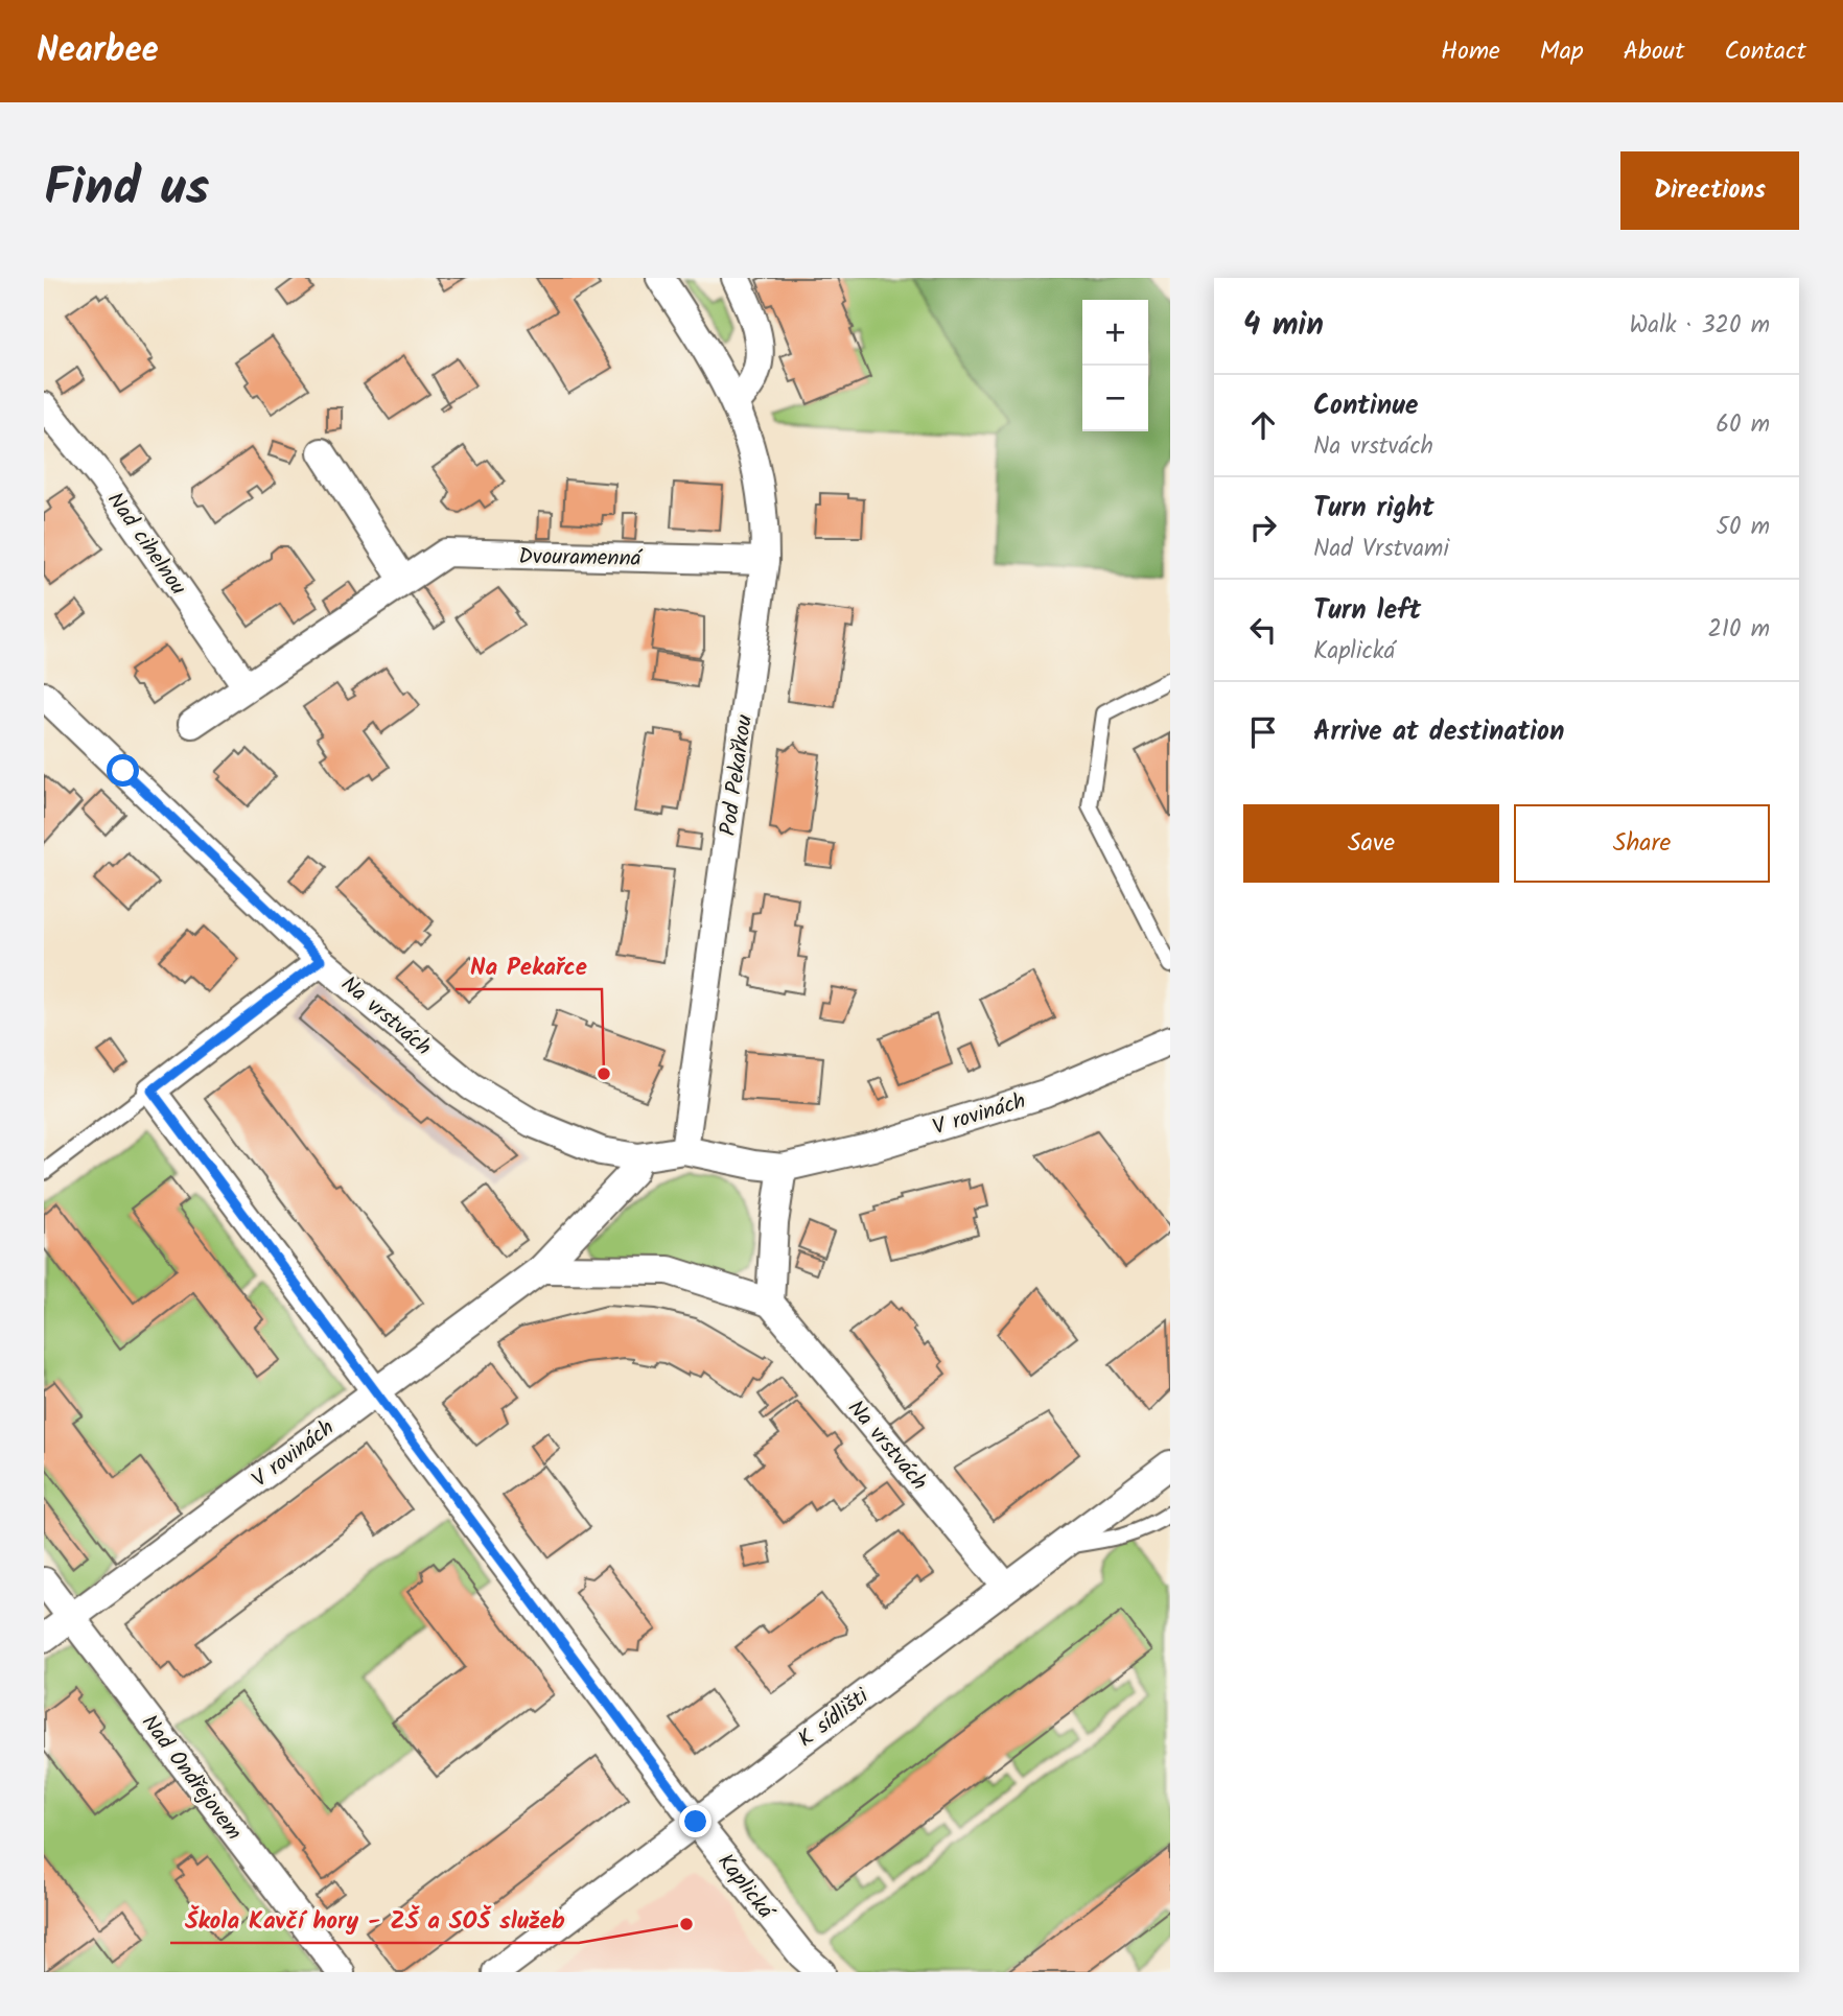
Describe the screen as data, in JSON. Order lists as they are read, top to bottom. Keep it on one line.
{"streets":{"street":["Nad cihelnou","Dvouramenná","Pod Pekařkou","Na vrstvách","V rovinách","K sídlišti","Nad Ondřejovem","Kaplická"]},"crossings":[["Nad cihelnou","Dvouramenná"],["Dvouramenná","Pod Pekařkou"],["Pod Pekařkou","V rovinách"],["Na vrstvách","V rovinách"],["Na vrstvách","K sídlišti"],["V rovinách","Nad Ondřejovem"],["V rovinách","Kaplická"],["K sídlišti","Kaplická"]],"places":["Na Pekařce","Škola Kavčí hory - ZŠ a SOŠ služeb"],"page":{"header":"Nearbee","nav":["Home","Map","About","Contact"],"title":"Find us","buttons":["Directions",["Save","Share"]],"heading":["4 min","Walk · 320 m"],"map_buttons":["+","−"],"list":[["Continue","Na vrstvách","60 m"],["Turn right","Nad Vrstvami","50 m"],["Turn left","Kaplická","210 m"],"Arrive at destination"]}}
